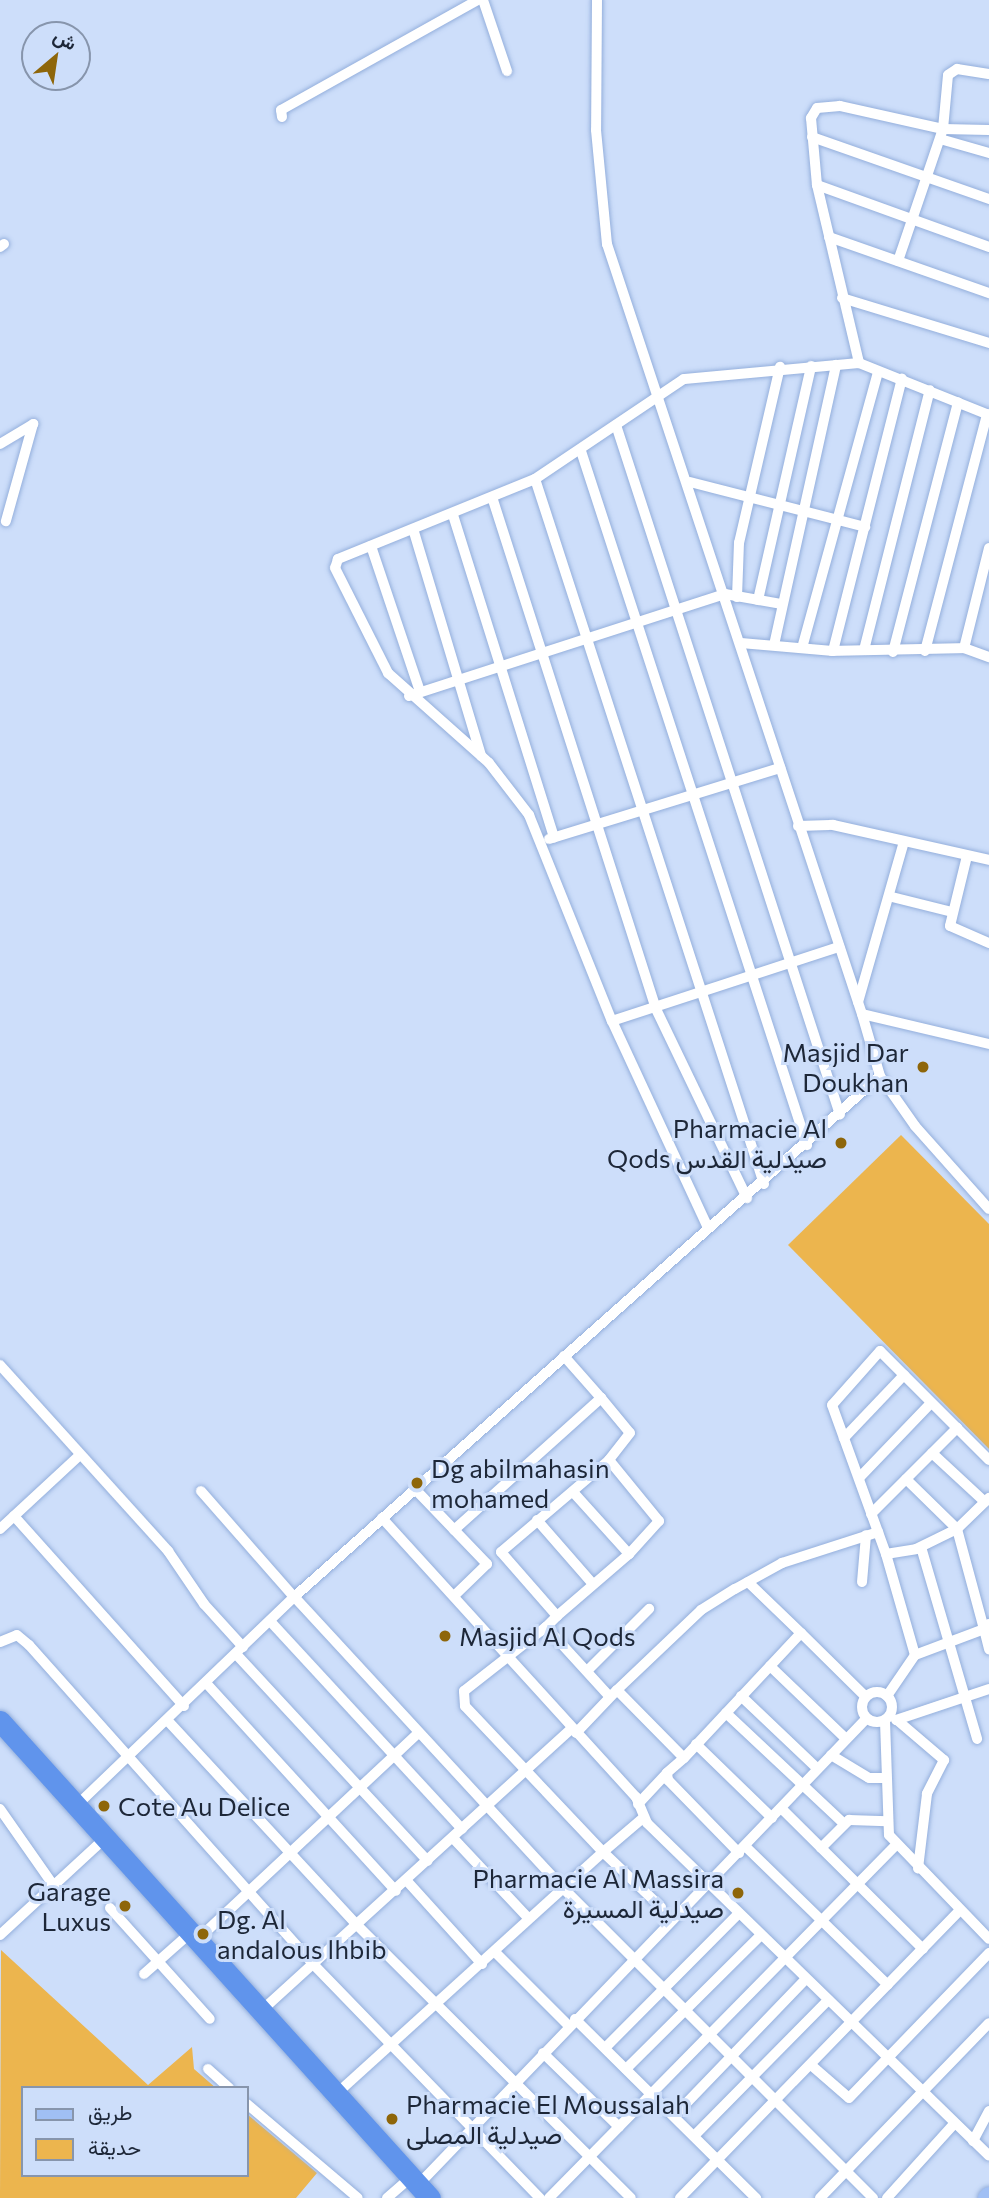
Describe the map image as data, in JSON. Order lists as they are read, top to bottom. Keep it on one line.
{"places":["Masjid Dar Doukhan","Pharmacie Al Qods صيدلية القدس","Dg abilmahasin mohamed","Masjid Al Qods","Cote Au Delice","Pharmacie Al Massira صيدلية المسيرة","Garage Luxus","Dg. Al andalous lhbib","Pharmacie El Moussalah صيدلية المصلى"],"legend":["طريق","حديقة"],"north":"top right"}
